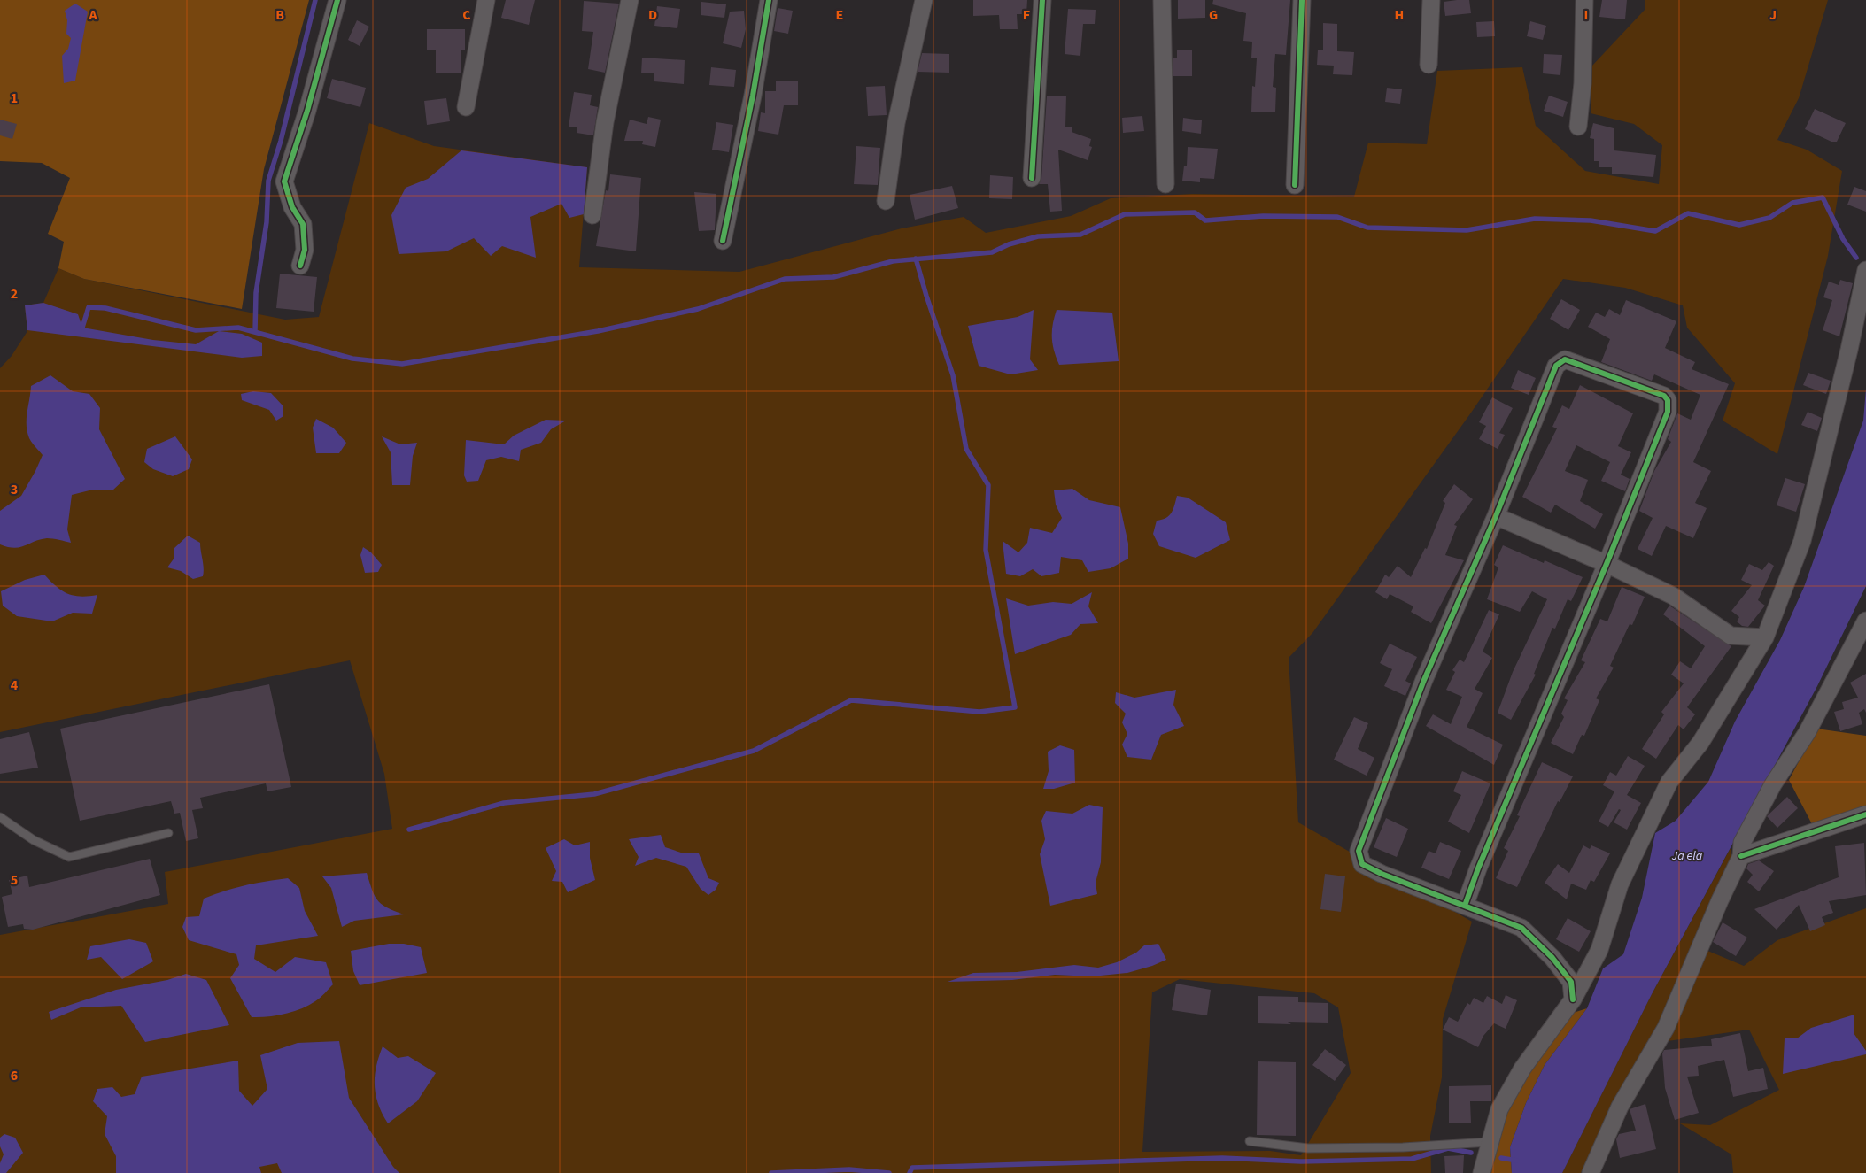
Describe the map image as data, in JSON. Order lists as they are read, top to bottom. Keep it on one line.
{"water":["Ja ela"],"grid":{"columns":["A","B","C","D","E","F","G","H","I","J"],"rows":["1","2","3","4","5","6"]}}
